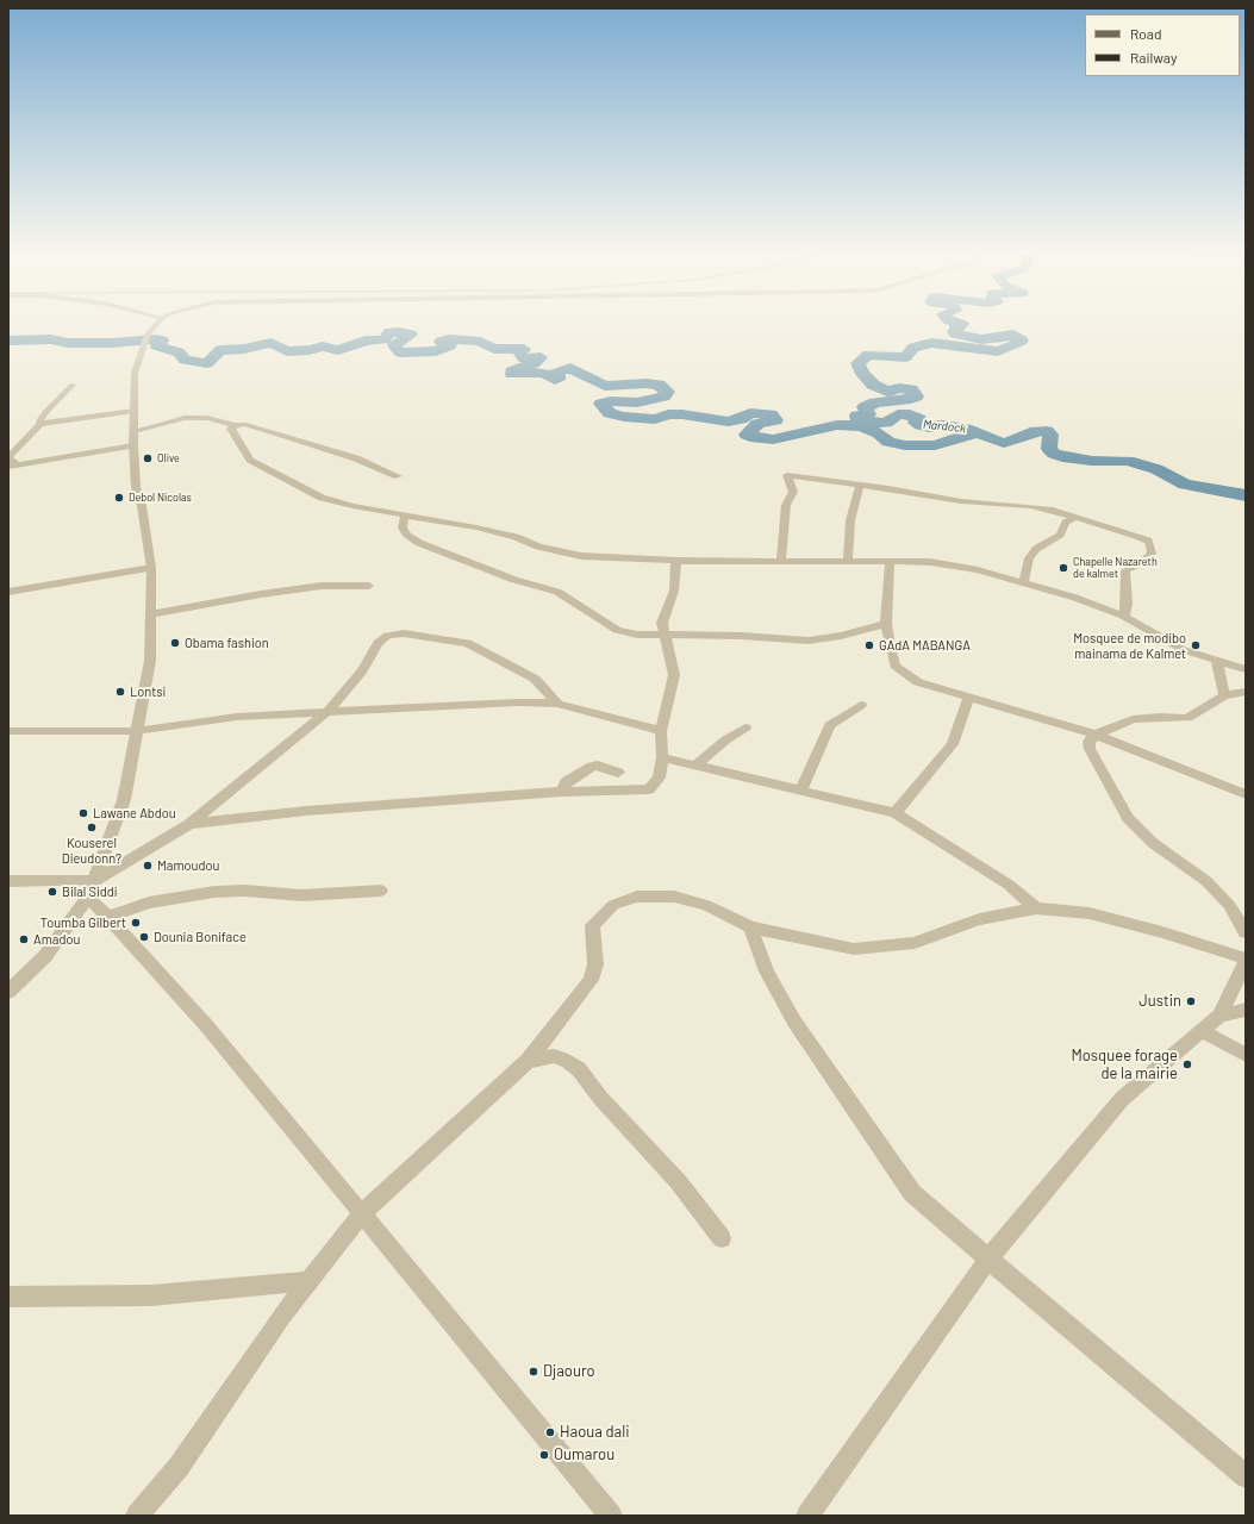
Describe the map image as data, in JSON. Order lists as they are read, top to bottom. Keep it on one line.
{"water":["Mardock"],"places":["Olive","Debol Nicolas","Chapelle Nazareth de kalmet","Obama fashion","GAdA MABANGA","Mosquee de modibo mainama de Kalmet","Lontsi","Lawane Abdou","Kouserel Dieudonn?","Mamoudou","Bilal Siddi","Toumba Gilbert","Dounia Boniface","Amadou","Justin","Mosquee forage de la mairie","Djaouro","Haoua dali","Oumarou"],"legend":["Road","Railway"]}
